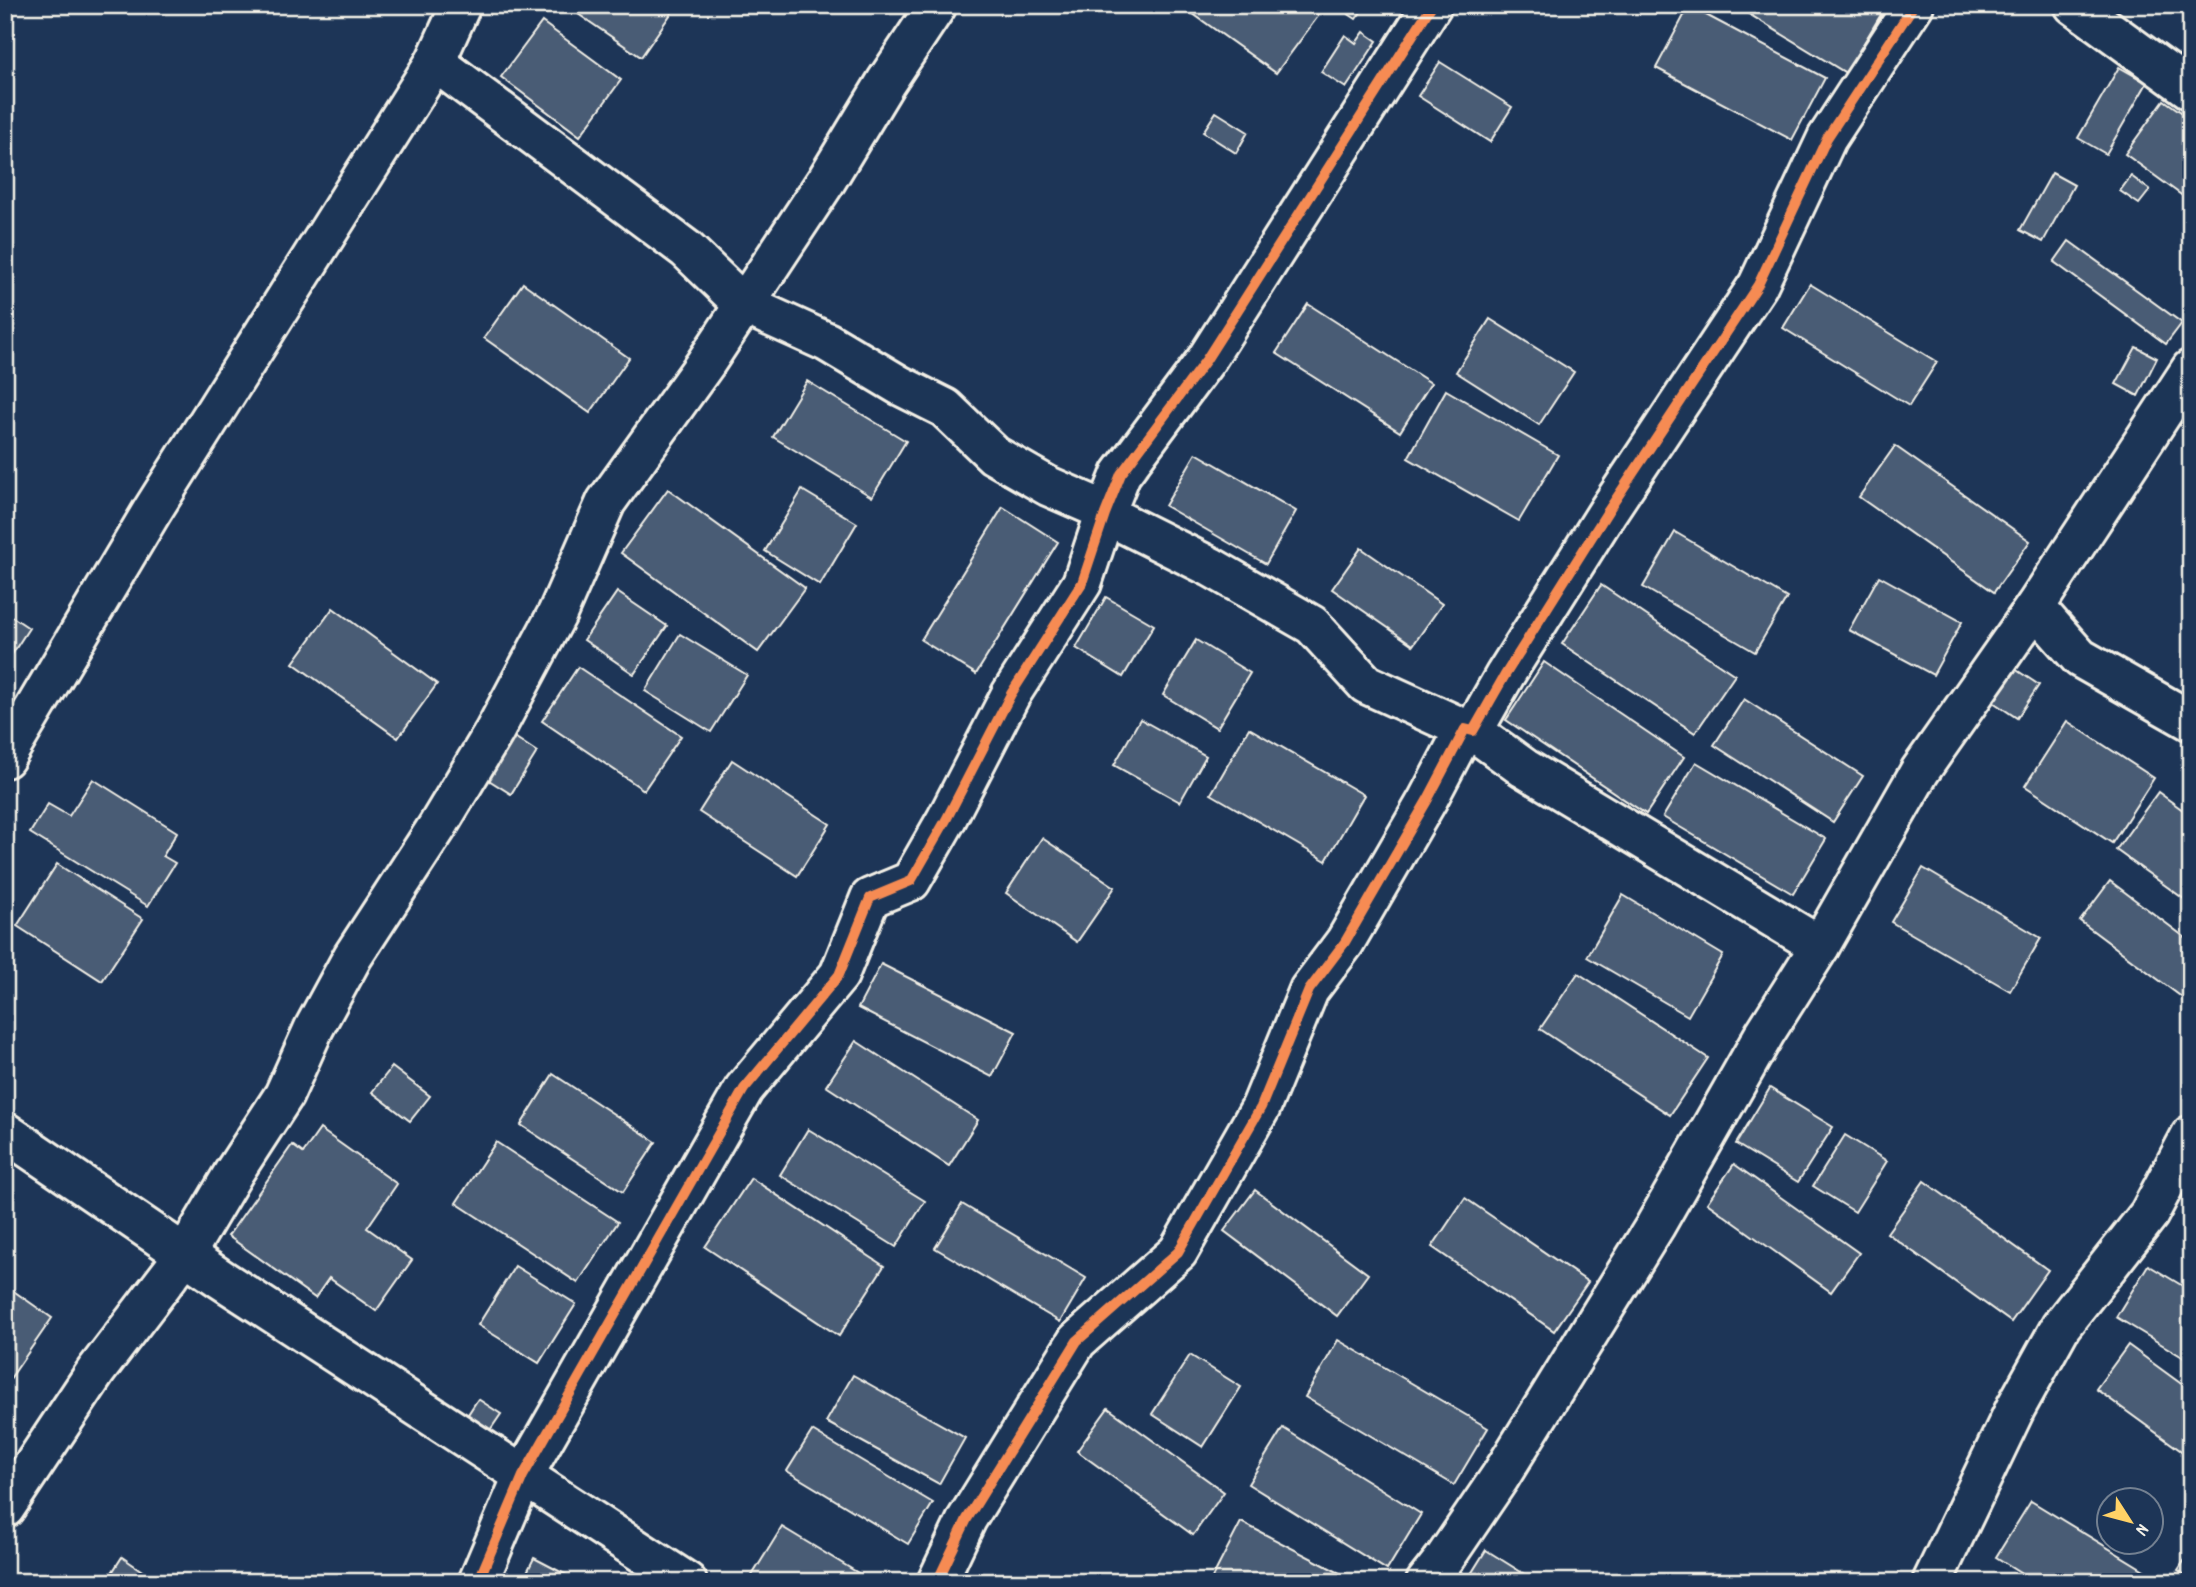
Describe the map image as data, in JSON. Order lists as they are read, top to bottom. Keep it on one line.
{"north":"bottom right"}
